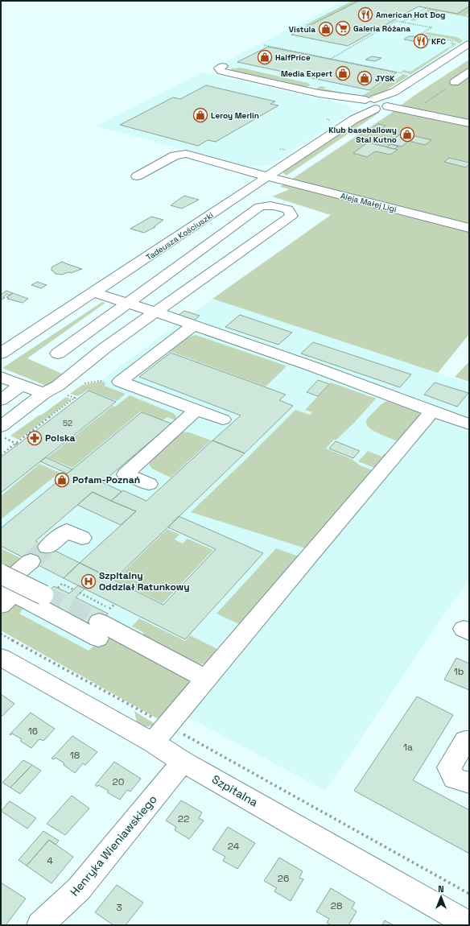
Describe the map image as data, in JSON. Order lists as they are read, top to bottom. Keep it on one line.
{"streets":{"street":["Aleja Małej Ligi","Tadeusza Kościuszki","Szpitalna","Henryka Wieniawskiego"]},"crossings":[["Aleja Małej Ligi","Tadeusza Kościuszki"],["Szpitalna","Henryka Wieniawskiego"]],"places":{"restaurant":["American Hot Dog","KFC"],"supermarket":["Galeria Różana"],"shop":["Vistula","HalfPrice","Media Expert","JYSK","Leroy Merlin","Klub baseballowy Stal Kutno","Pofam-Poznań"],"pharmacy":["Polska"],"hospital":["Szpitalny Oddział Ratunkowy"]},"house_numbers":["52","1b","16","1a","18","20","22","24","4","26","28","3"],"north":"top"}
